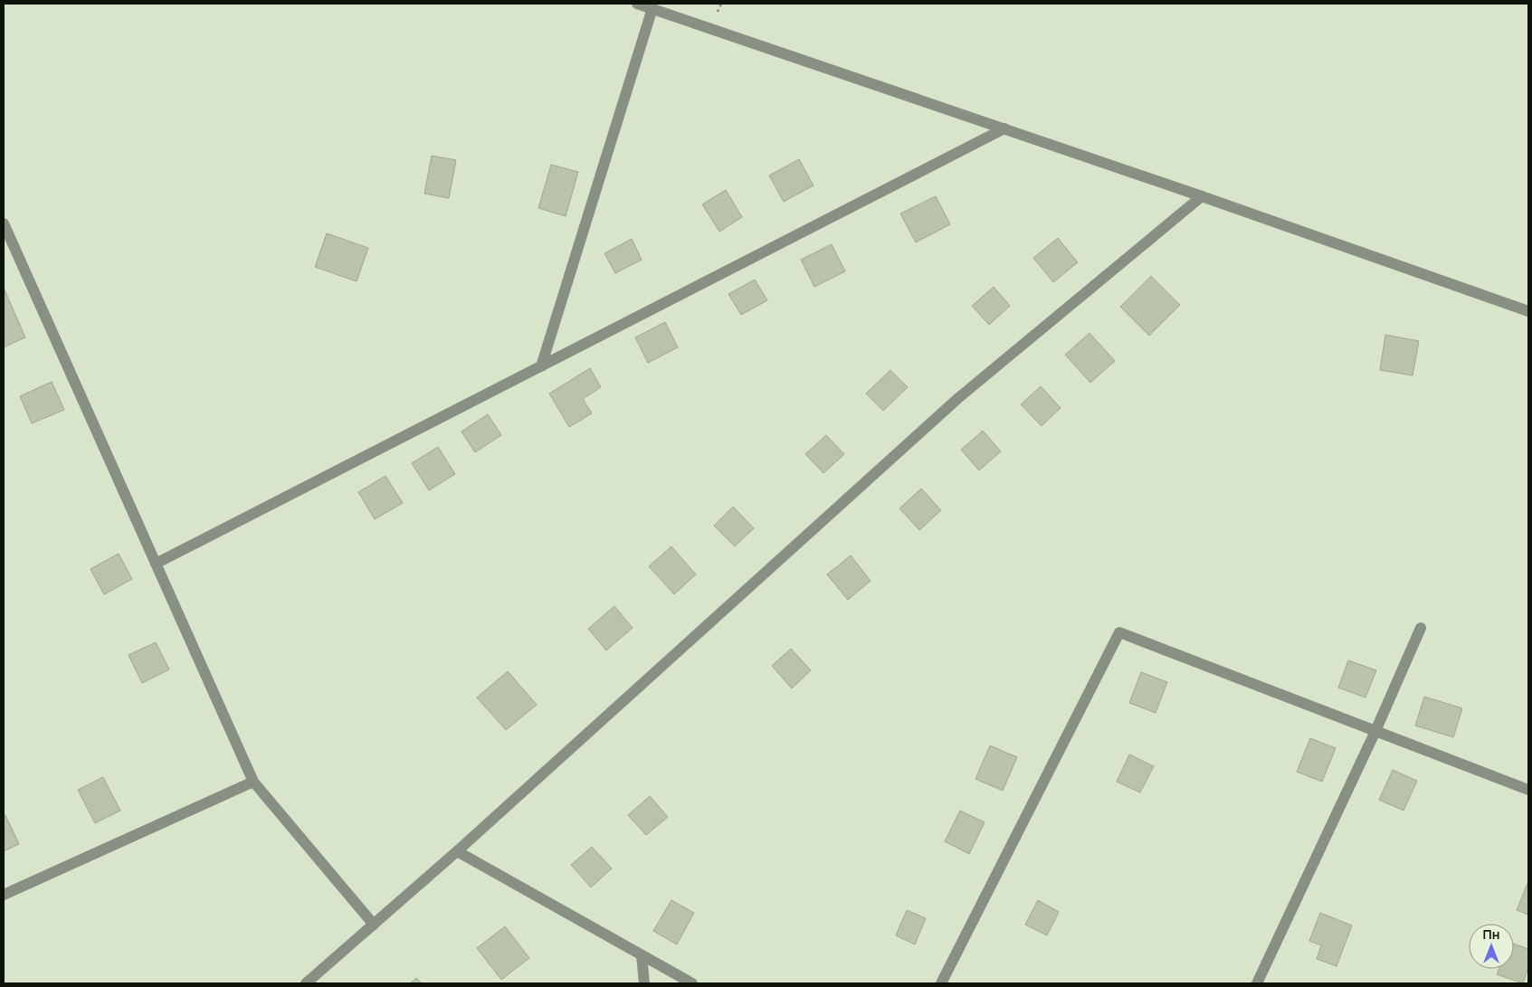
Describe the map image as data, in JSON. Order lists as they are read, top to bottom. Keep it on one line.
{"north":"top"}
